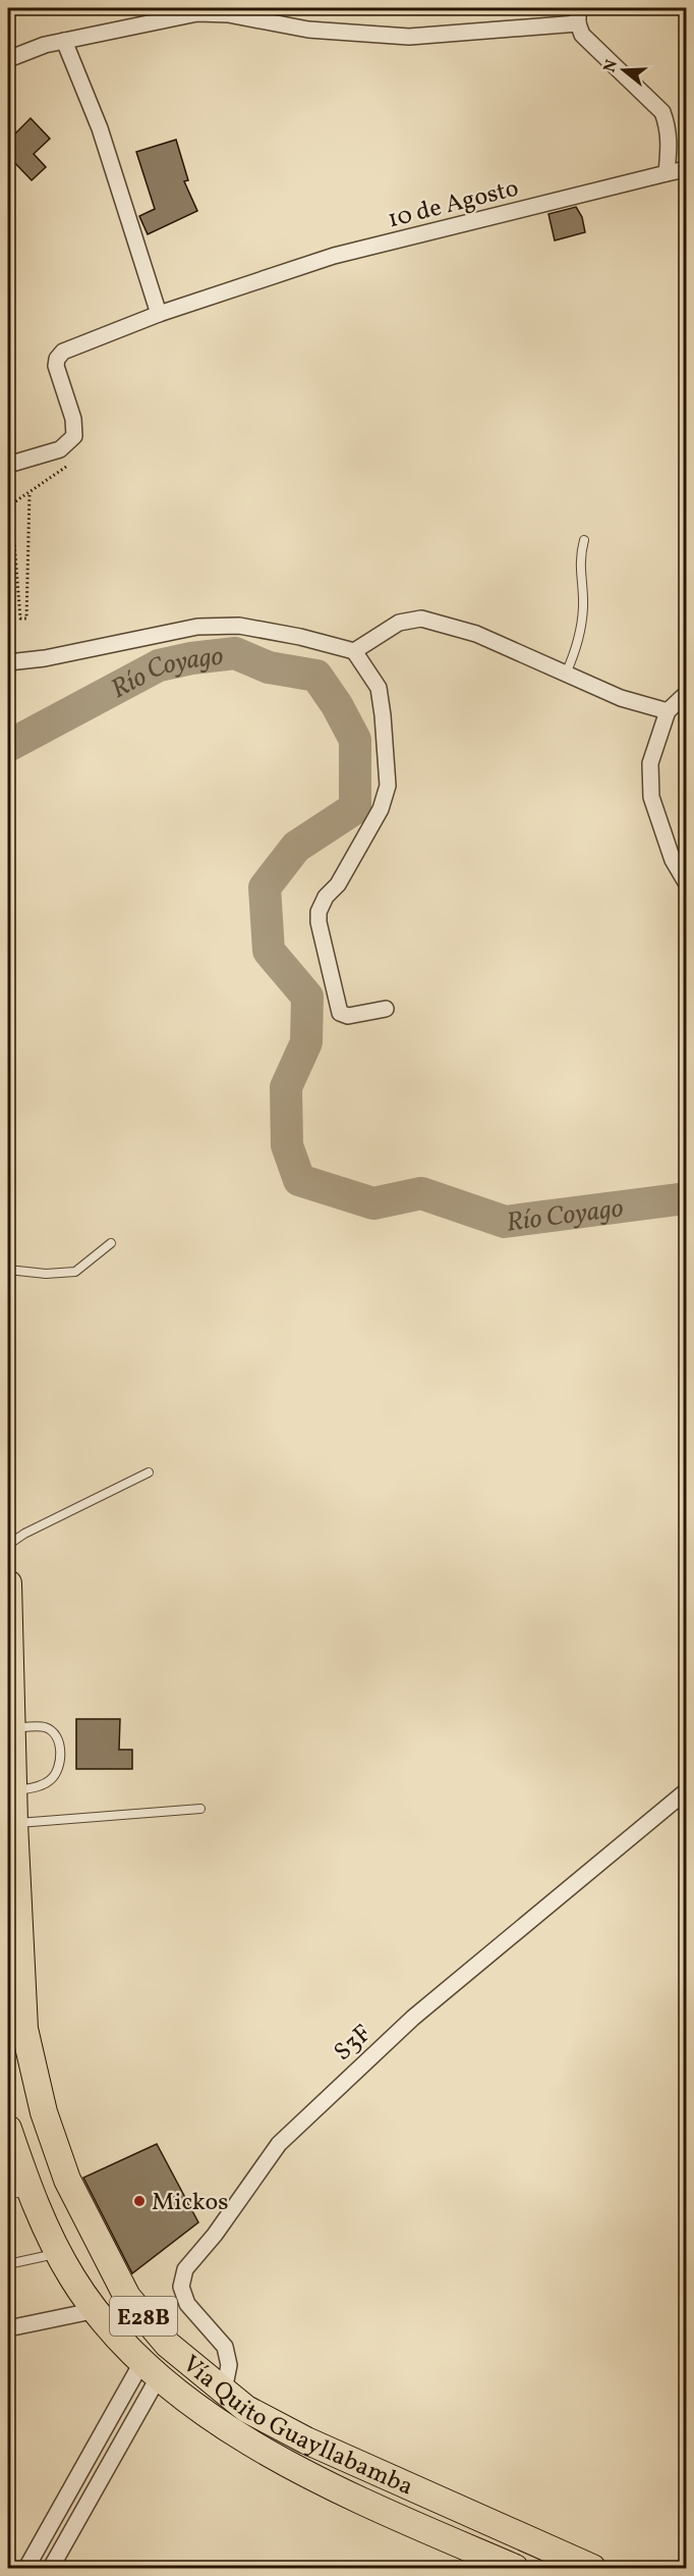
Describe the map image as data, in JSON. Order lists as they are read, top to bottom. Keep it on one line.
{"streets":{"highway":["E28B","Vía Quito Guayllabamba"],"street":["10 de Agosto","S3F"]},"crossings":[["S3F","Vía Quito Guayllabamba"]],"water":["Río Coyago"],"places":["Mickos"],"north":"left"}
